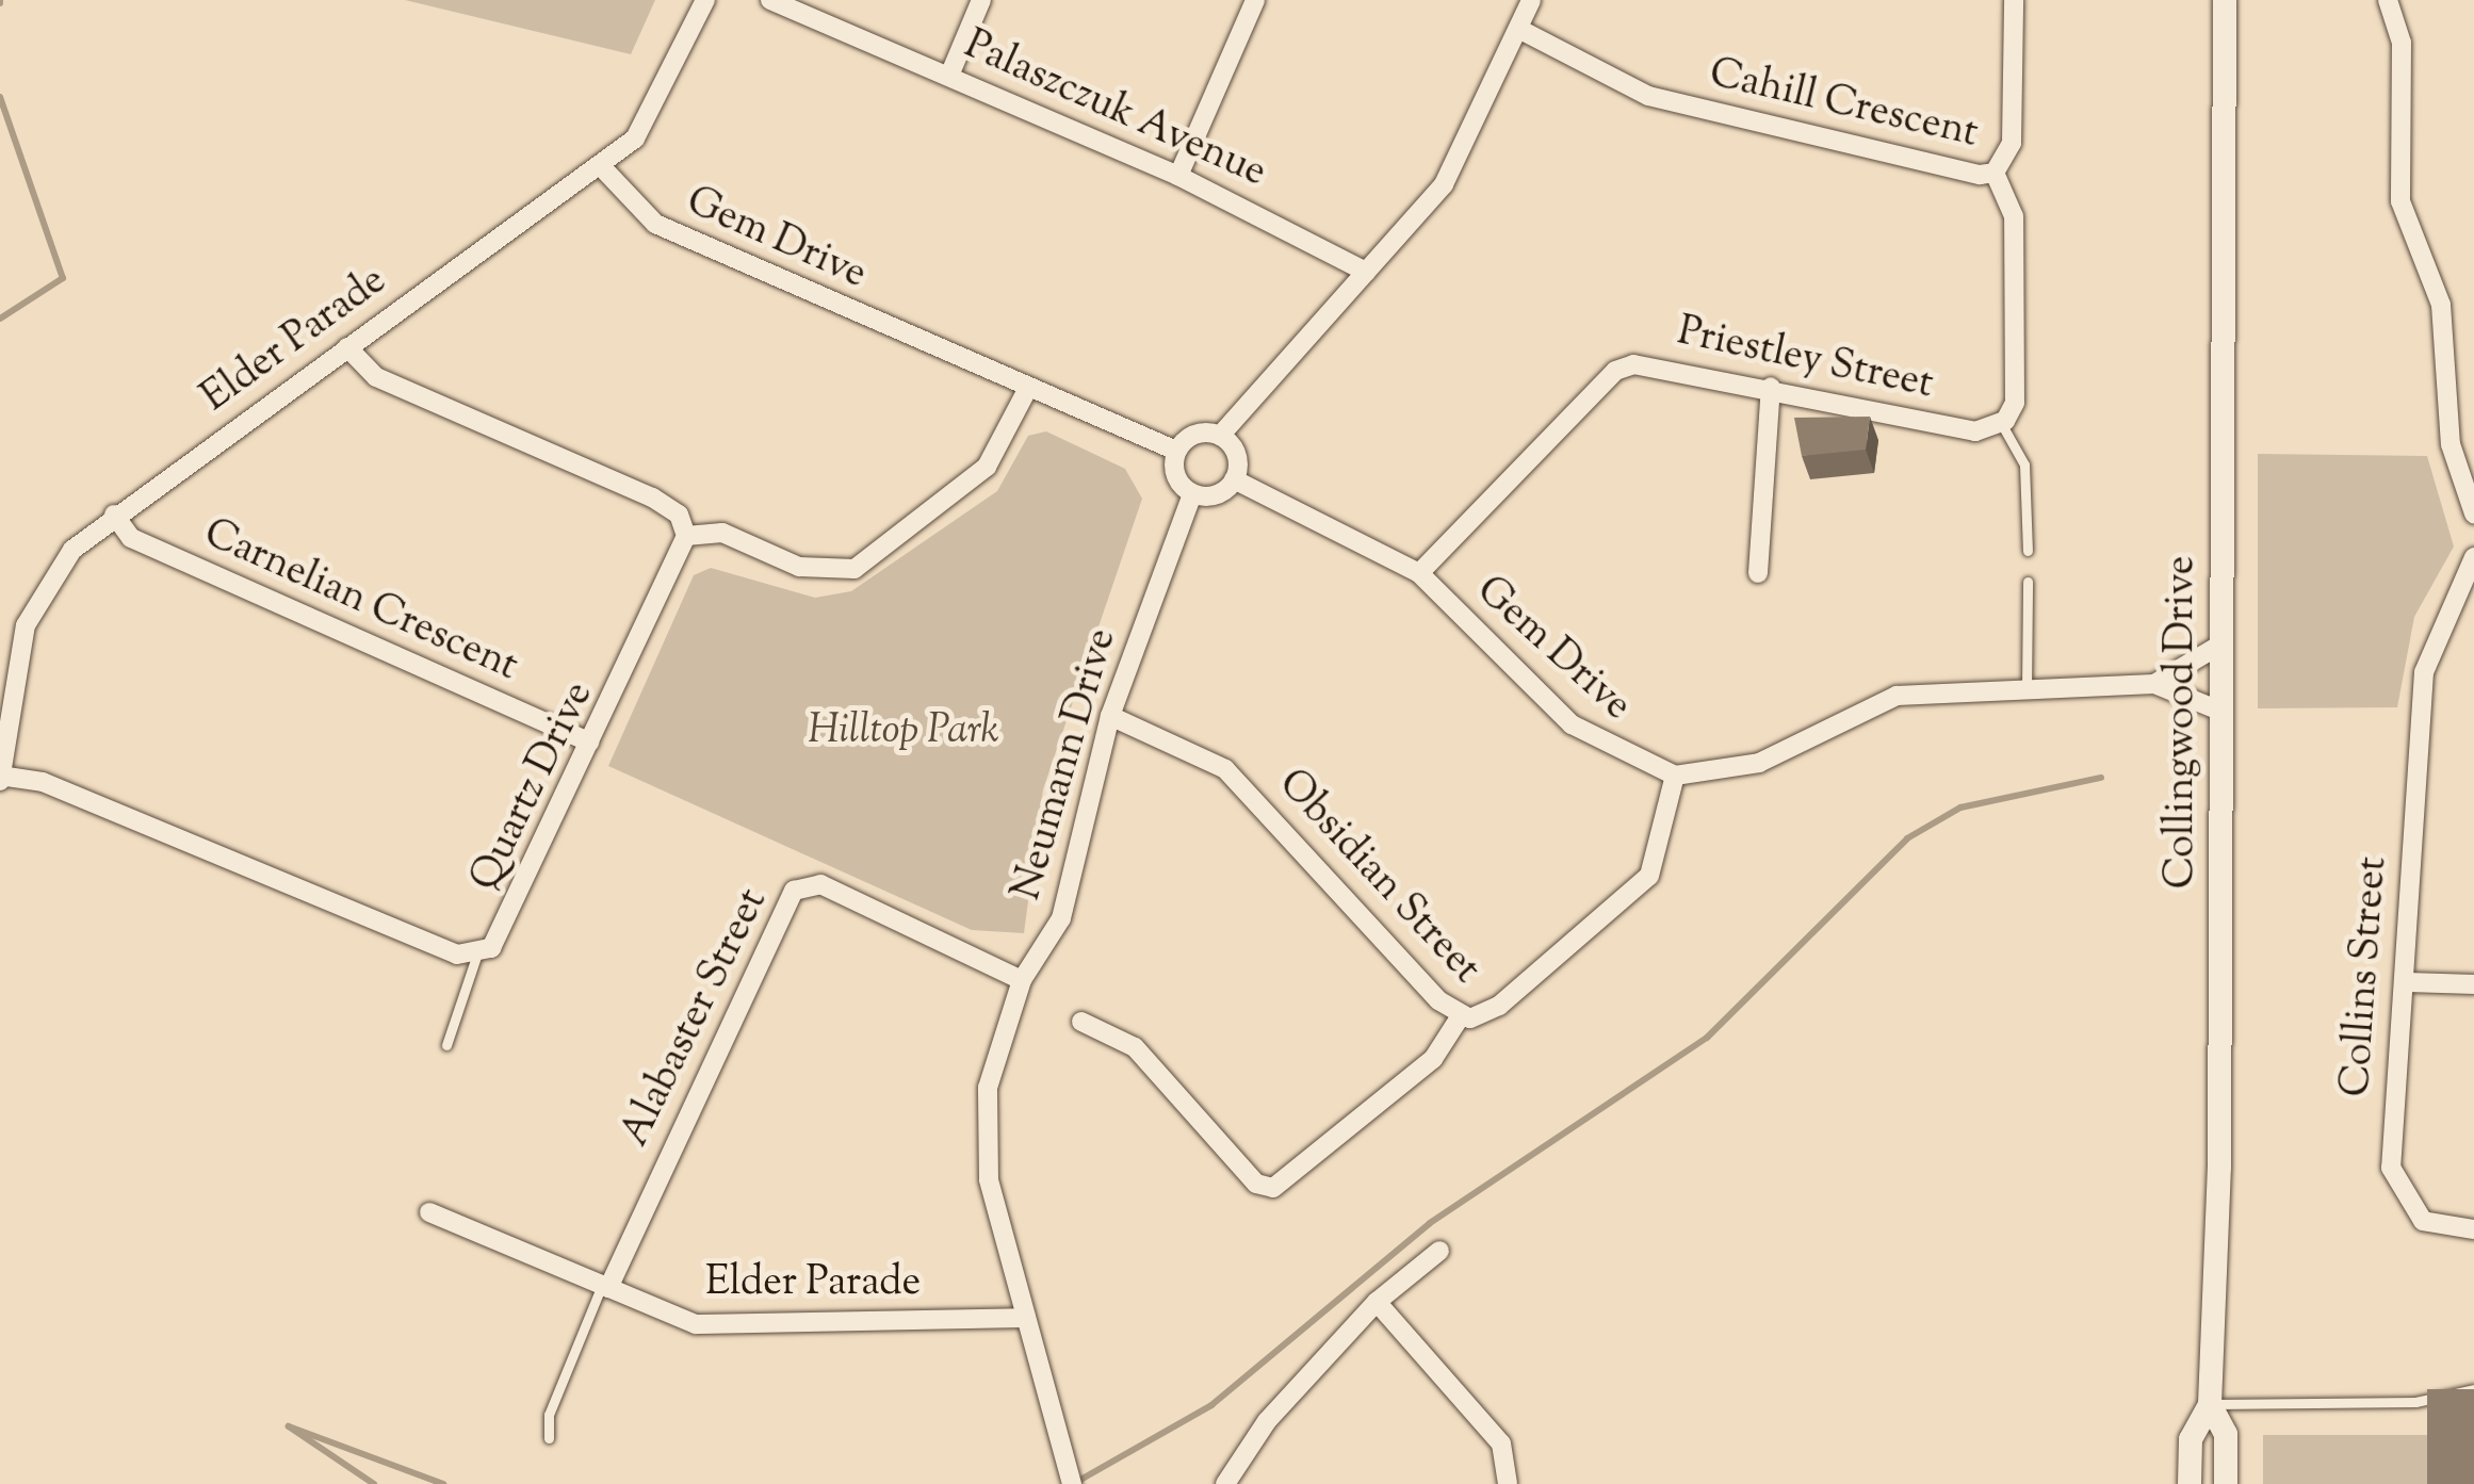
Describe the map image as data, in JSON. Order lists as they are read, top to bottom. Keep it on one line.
{"streets":{"main road":["Collingwood Drive"],"street":["Cahill Crescent","Palaszczuk Avenue","Gem Drive","Elder Parade","Priestley Street","Carnelian Crescent","Neumann Drive","Quartz Drive","Obsidian Street","Collins Street","Alabaster Street"]},"crossings":[["Gem Drive","Elder Parade"],["Gem Drive","Priestley Street"],["Gem Drive","Neumann Drive"],["Gem Drive","Obsidian Street"],["Elder Parade","Carnelian Crescent"],["Elder Parade","Neumann Drive"],["Elder Parade","Alabaster Street"],["Carnelian Crescent","Quartz Drive"],["Neumann Drive","Obsidian Street"],["Neumann Drive","Alabaster Street"]],"parks":["Hilltop Park"]}
